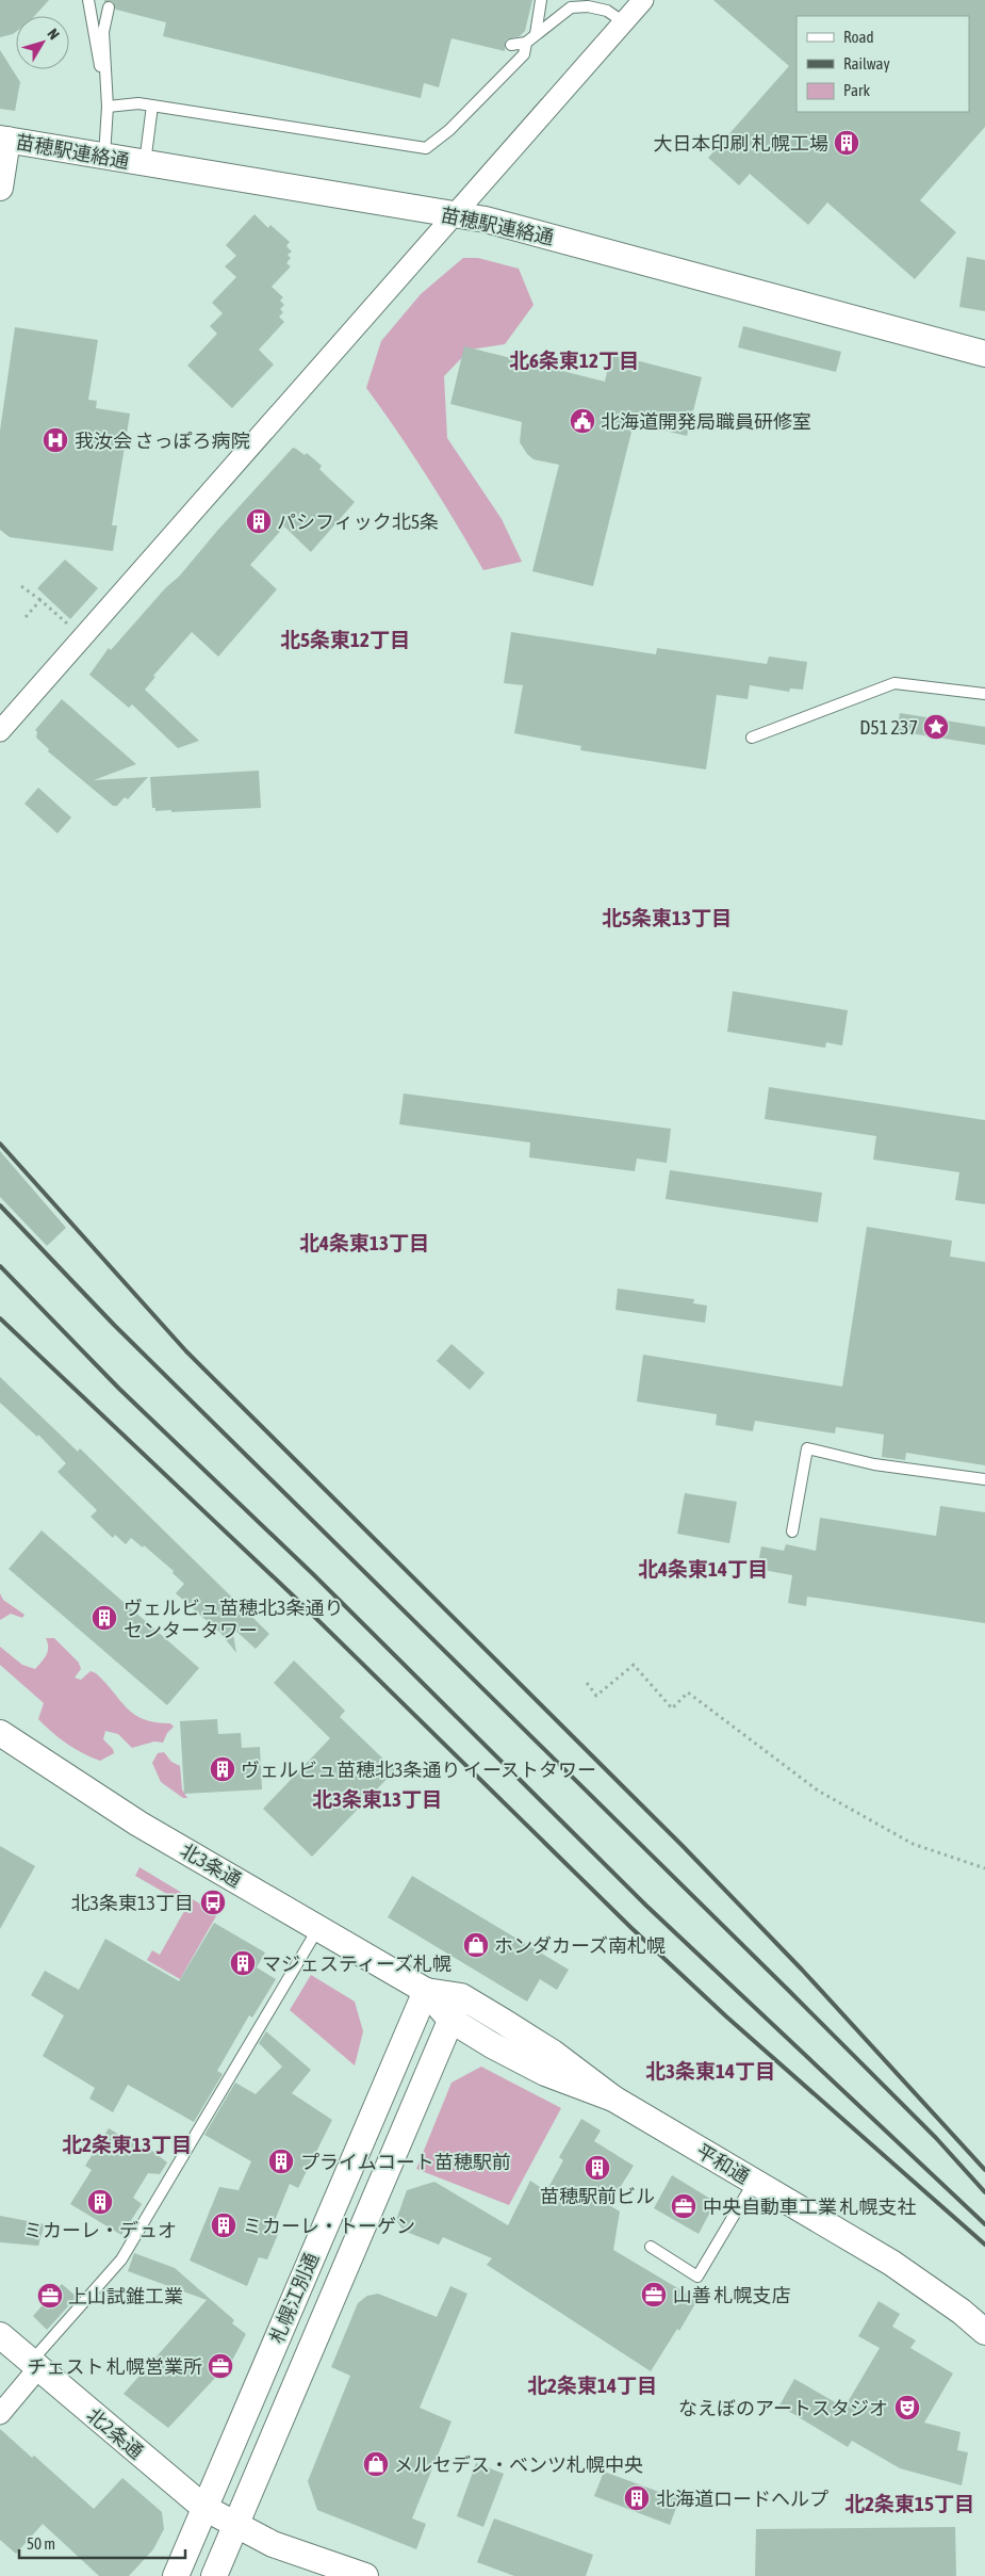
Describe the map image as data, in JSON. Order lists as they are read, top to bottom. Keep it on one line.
{"streets":{"street":["苗穂駅連絡通","北3条通","平和通","札幌江別通","北2条通"]},"crossings":[["北3条通","平和通"],["北3条通","札幌江別通"],["平和通","札幌江別通"],["札幌江別通","北2条通"]],"districts":["北6条東12丁目","北5条東12丁目","北5条東13丁目","北4条東13丁目","北4条東14丁目","北3条東13丁目","北3条東14丁目","北2条東13丁目","北2条東14丁目","北2条東15丁目"],"places":{"building":["大日本印刷 札幌工場","パシフィック北5条","ヴェルビュ苗穂北3条通り センタータワー","ヴェルビュ苗穂北3条通り イーストタワー","マジェスティーズ札幌","プライムコート苗穂駅前","苗穂駅前ビル","ミカーレ・デュオ","ミカーレ・トーゲン","北海道ロードヘルプ"],"public building":["北海道開発局職員研修室"],"hospital":["我汝会 さっぽろ病院"],"place":["D51 237"],"bus stop":["北3条東13丁目"],"shop":["ホンダカーズ南札幌","メルセデス・ベンツ札幌中央"],"office":["中央自動車工業 札幌支社","山善 札幌支店","上山試錐工業","チェスト 札幌営業所"],"theatre":["なえぼのアートスタジオ"]},"legend":["Road","Railway","Park"],"scale_bar":"50 m","north":"top right"}
